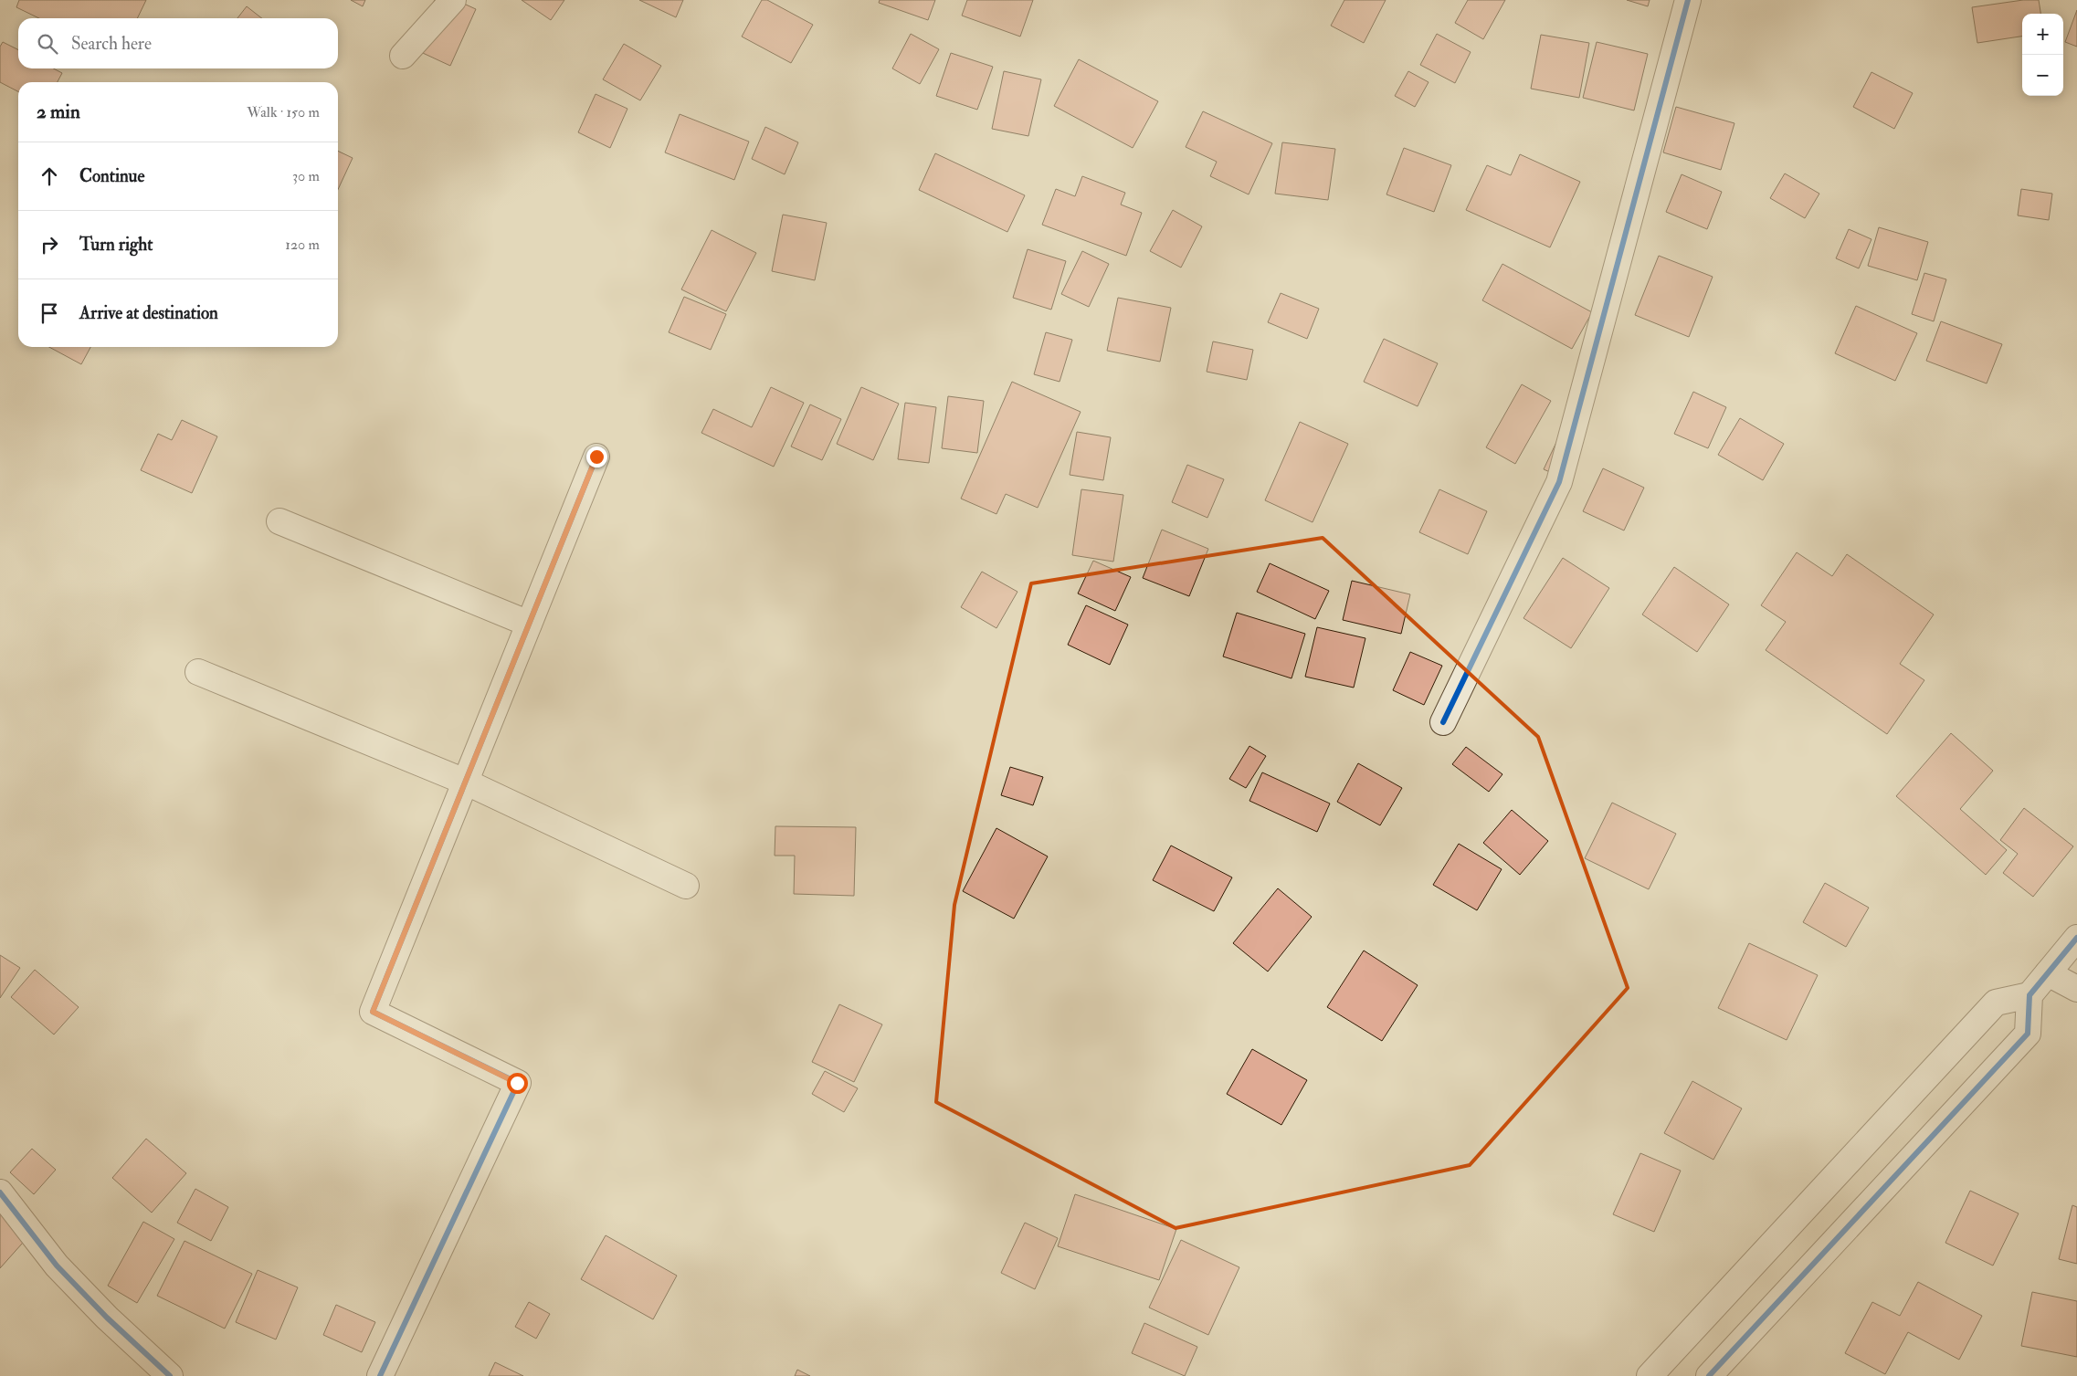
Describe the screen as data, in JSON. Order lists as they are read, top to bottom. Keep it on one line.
{"page":{"map_buttons":["+","−"],"search":"Search here","heading":["2 min","Walk · 150 m"],"list":[["Continue","30 m"],["Turn right","120 m"],"Arrive at destination"]}}
